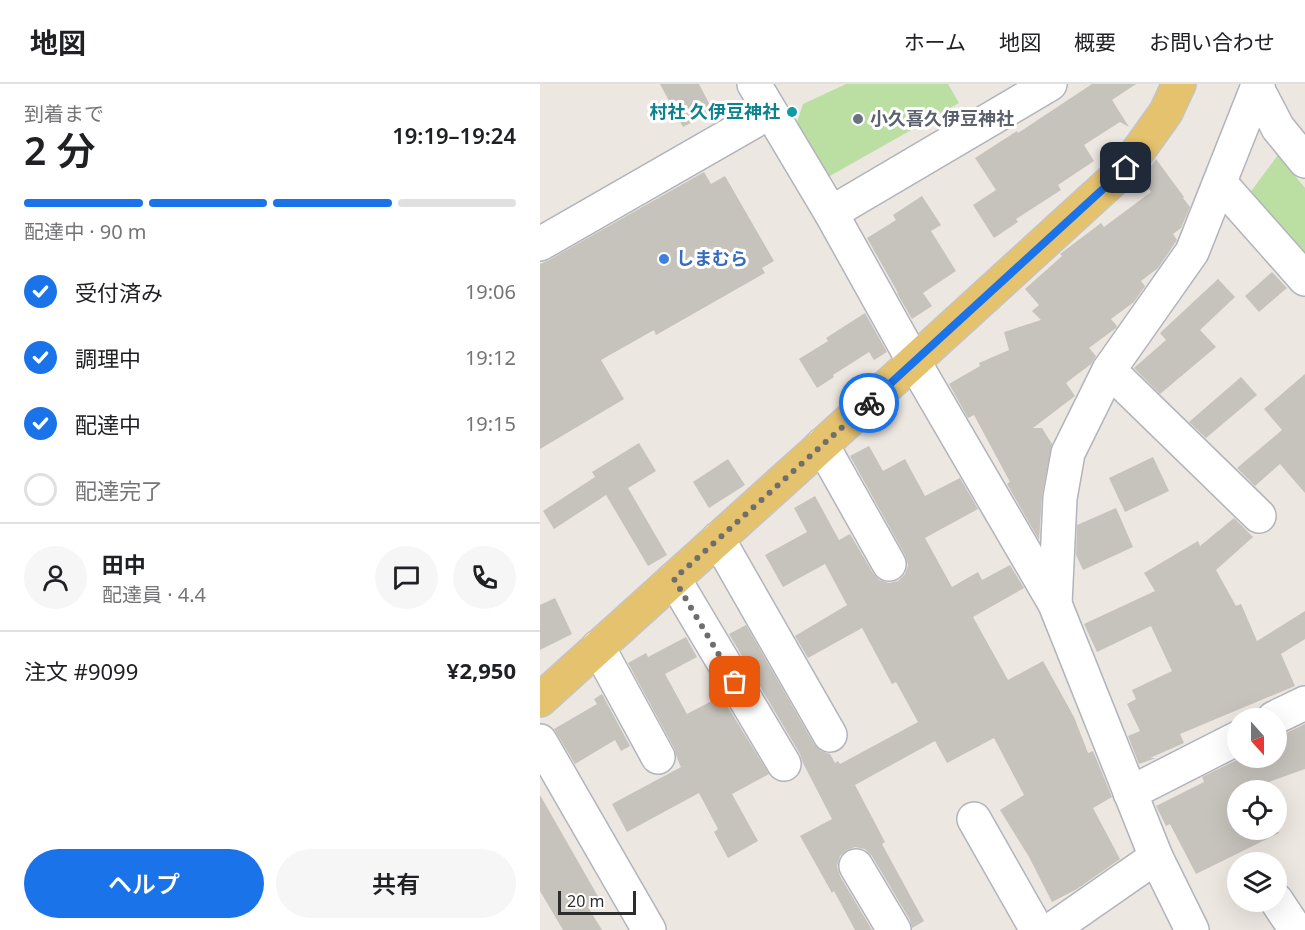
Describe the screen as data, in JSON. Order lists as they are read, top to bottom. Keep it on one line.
{"places":["村社 久伊豆神社","小久喜久伊豆神社","しまむら"],"scale_bar":"20 m","north":"bottom","page":{"header":"地図","nav":["ホーム","地図","概要","お問い合わせ"],"heading":["2 分","到着まで","19:19–19:24"],"panel":["田中","配達員 · 4.4","注文 #9099","¥2,950"],"bar":"配達中 · 90 m","list":[["受付済み","19:06"],["調理中","19:12"],["配達中","19:15"],"配達完了"],"buttons":["ヘルプ","共有"],"scale":"20 m"}}
